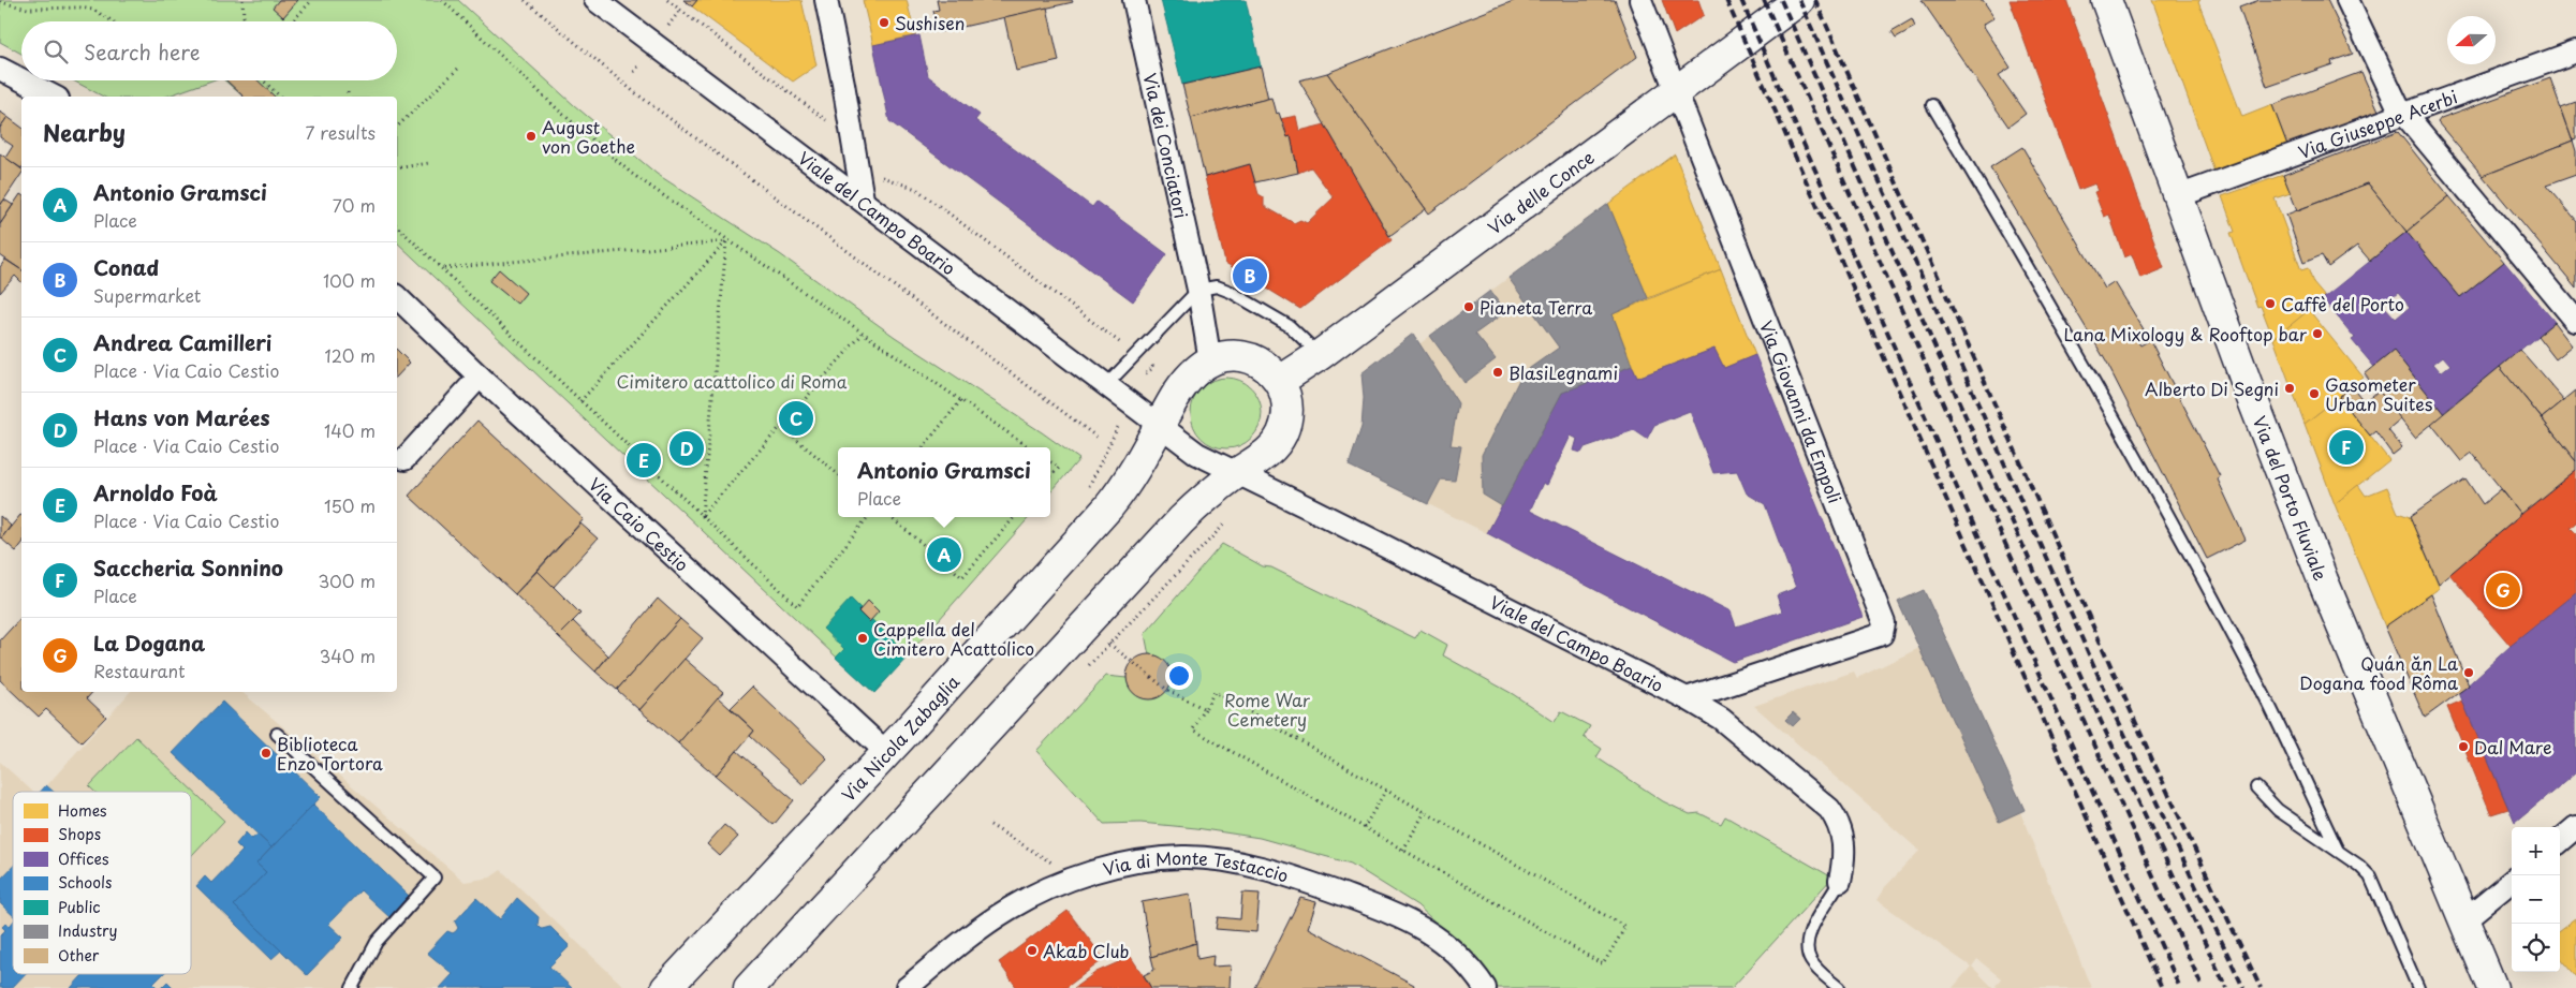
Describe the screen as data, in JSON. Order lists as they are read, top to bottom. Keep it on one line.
{"streets":{"street":["Via Giuseppe Acerbi","Via dei Conciatori","Via delle Conce","Viale del Campo Boario","Via Giovanni da Empoli","Via del Porto Fluviale","Via Caio Cestio","Via Nicola Zabaglia","Via di Monte Testaccio"]},"crossings":[["Via Giuseppe Acerbi","Via del Porto Fluviale"],["Via dei Conciatori","Via delle Conce"],["Via dei Conciatori","Viale del Campo Boario"],["Via dei Conciatori","Via Nicola Zabaglia"],["Via delle Conce","Viale del Campo Boario"],["Via delle Conce","Via Giovanni da Empoli"],["Via delle Conce","Via Nicola Zabaglia"],["Viale del Campo Boario","Via Giovanni da Empoli"],["Viale del Campo Boario","Via Nicola Zabaglia"],["Via Caio Cestio","Via Nicola Zabaglia"]],"parks":["Cimitero acattolico di Roma","Rome War Cemetery"],"places":["Sushisen","August von Goethe","Caffè del Porto","Pianeta Terra","Lana Mixology & Rooftop bar","BlasiLegnami","Alberto Di Segni","Gasometer Urban Suites","Cappella del Cimitero Acattolico","Quán ăn La Dogana food Rôma","Dal Mare","Biblioteca Enzo Tortora","Akab Club"],"legend":["Homes","Shops","Offices","Schools","Public","Industry","Other"],"north":"left","page":{"search":"Search here","heading":["Nearby","7 results"],"list":[{"mark":"A","name":"Antonio Gramsci","note":"Place","value":"70 m"},{"mark":"B","name":"Conad","note":"Supermarket","value":"100 m"},{"mark":"C","name":"Andrea Camilleri","note":"Place · Via Caio Cestio","value":"120 m"},{"mark":"D","name":"Hans von Marées","note":"Place · Via Caio Cestio","value":"140 m"},{"mark":"E","name":"Arnoldo Foà","note":"Place · Via Caio Cestio","value":"150 m"},{"mark":"F","name":"Saccheria Sonnino","note":"Place","value":"300 m"},{"mark":"G","name":"La Dogana","note":"Restaurant","value":"340 m"}],"pins":["B","C","F","D","E","A","G"],"popup":["Antonio Gramsci","Place"],"map_buttons":["+","−"]}}
